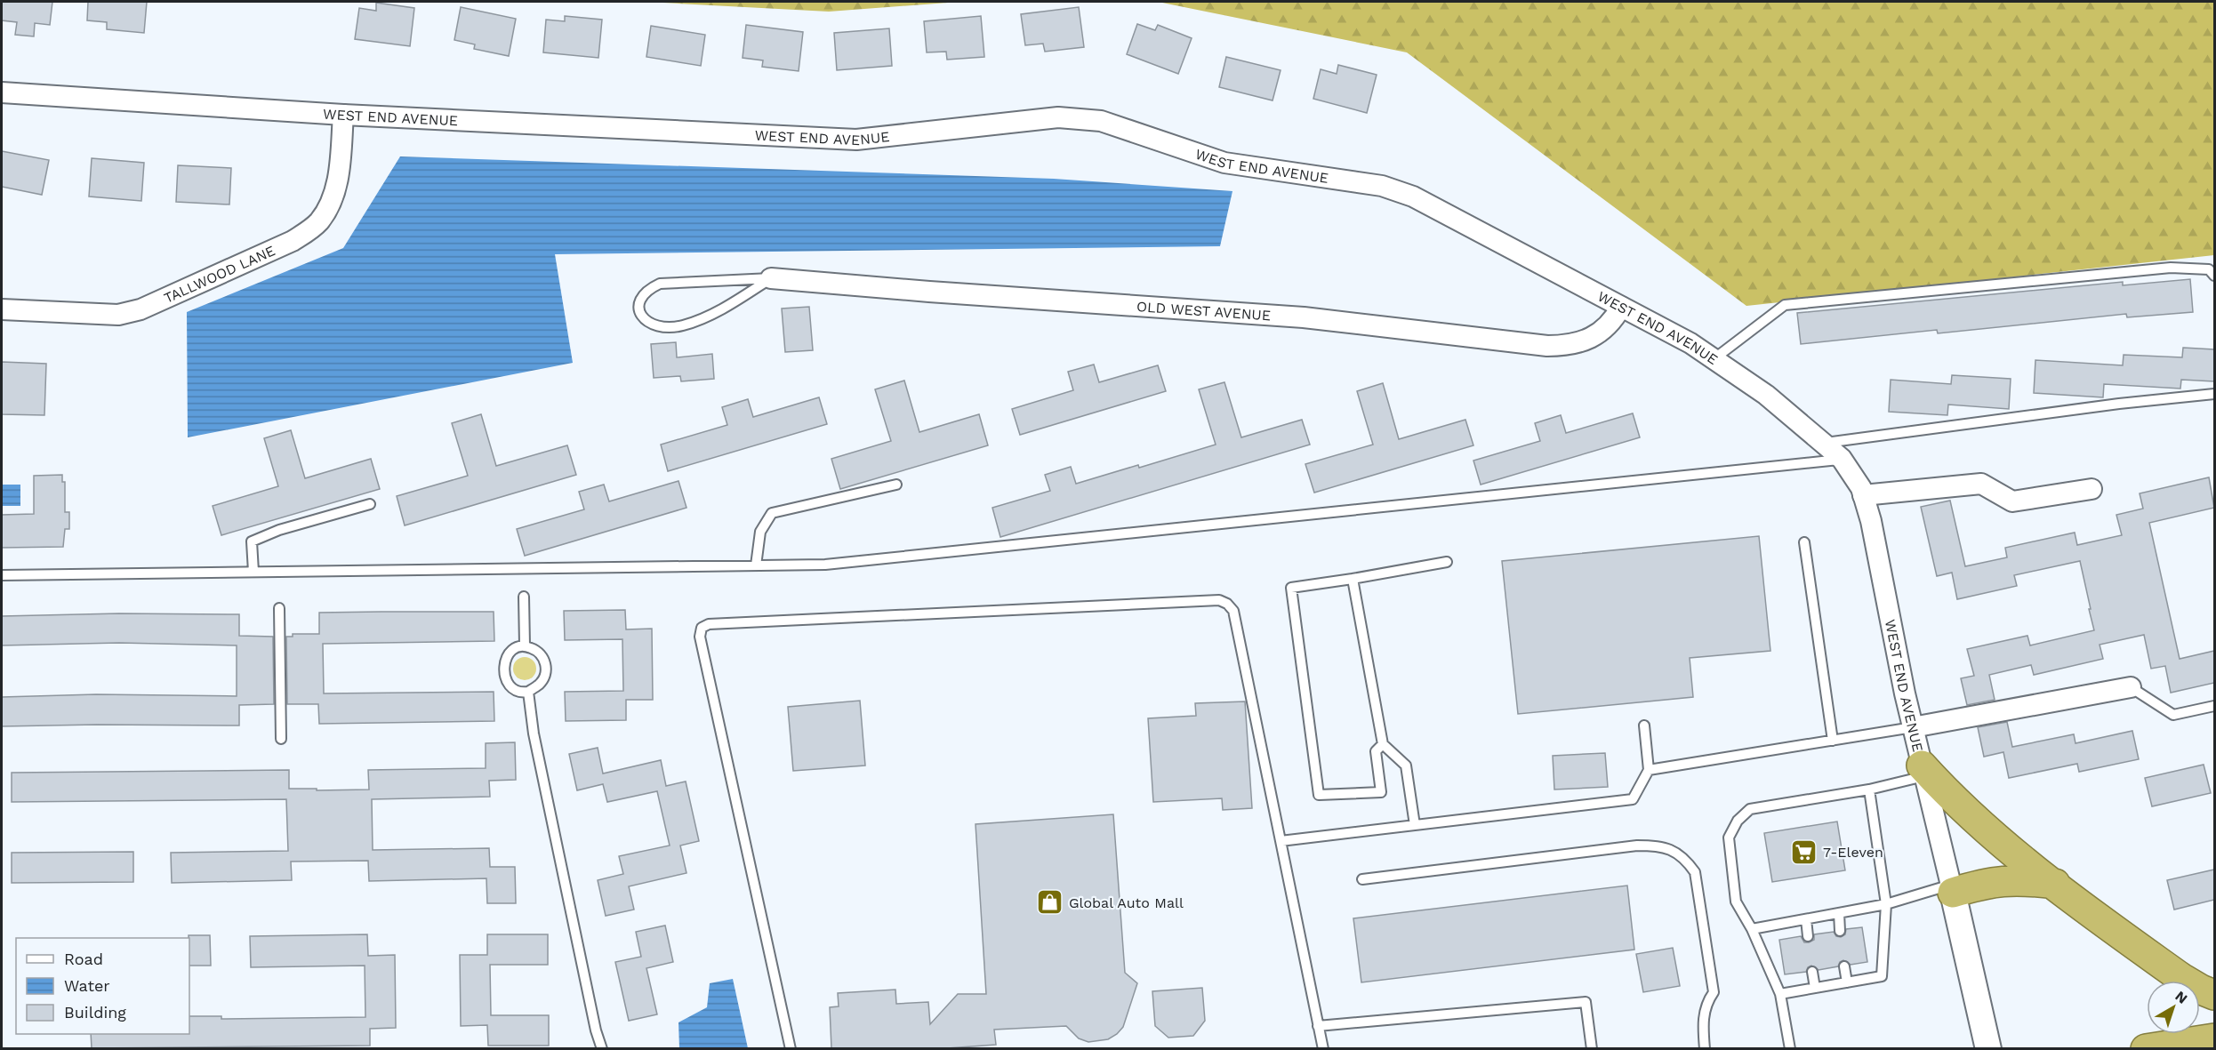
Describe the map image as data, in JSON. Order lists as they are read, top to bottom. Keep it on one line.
{"streets":{"street":["WEST END AVENUE","TALLWOOD LANE","OLD WEST AVENUE"]},"crossings":[["WEST END AVENUE","TALLWOOD LANE"],["WEST END AVENUE","OLD WEST AVENUE"]],"places":{"supermarket":["7-Eleven"],"shop":["Global Auto Mall"]},"legend":["Road","Water","Building"],"north":"top right"}
